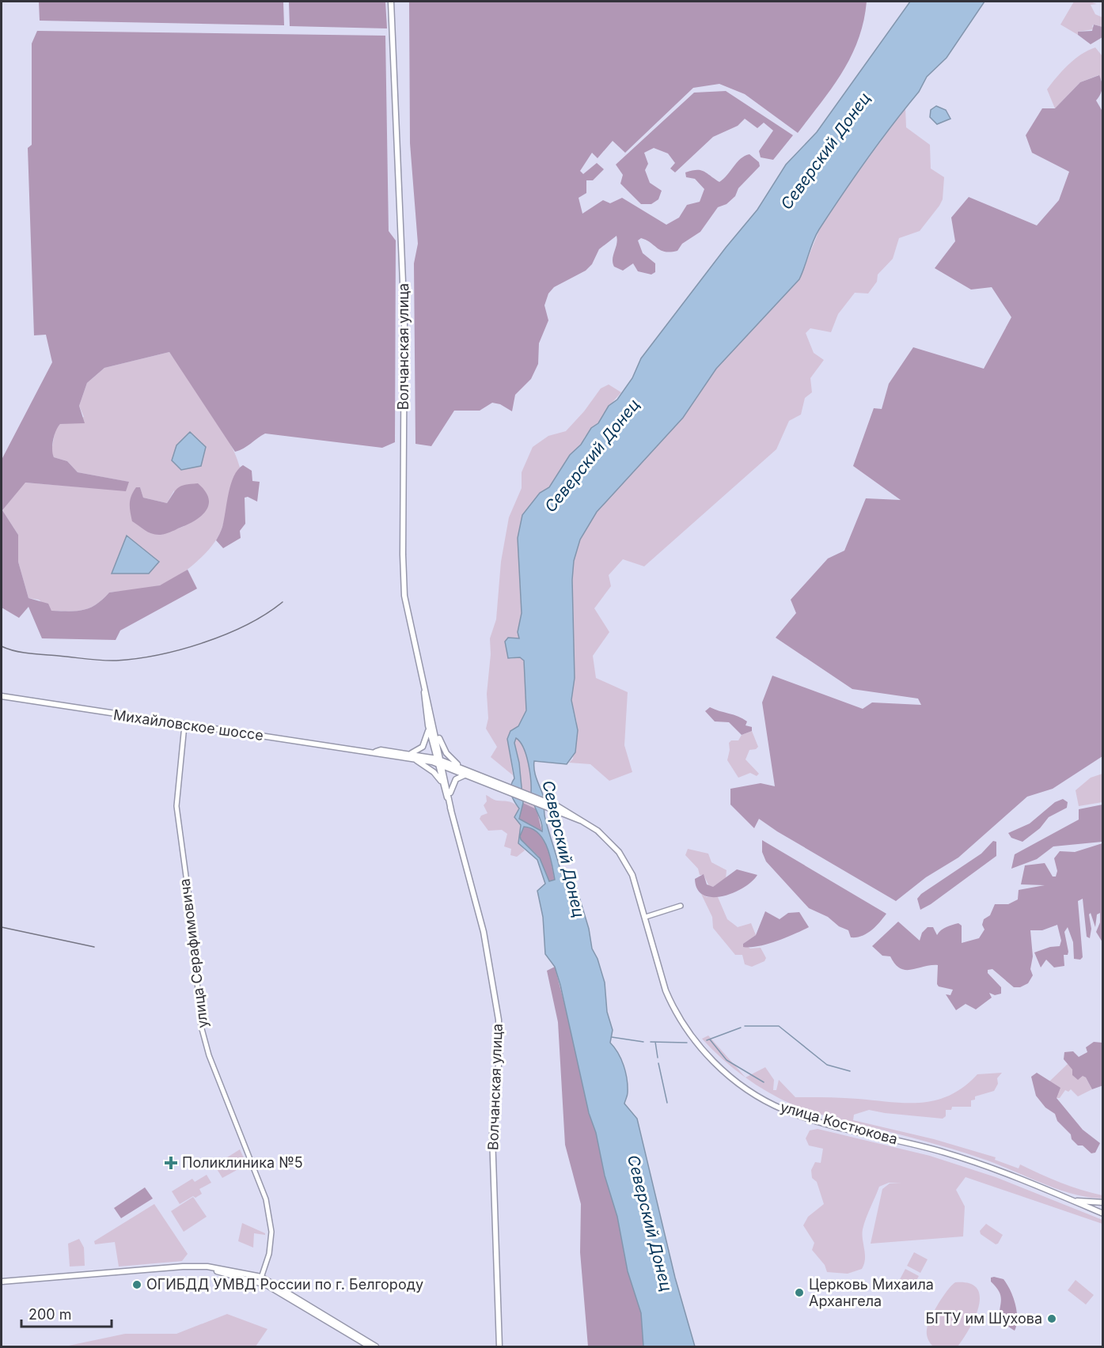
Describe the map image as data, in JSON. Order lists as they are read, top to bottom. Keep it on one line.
{"streets":{"main road":["Волчанская улица","Михайловское шоссе","улица Костюкова"],"street":["улица Серафимовича"]},"crossings":[["Волчанская улица","Михайловское шоссе"],["Волчанская улица","улица Костюкова"],["Михайловское шоссе","улица Серафимовича"],["Михайловское шоссе","улица Костюкова"]],"water":["Северский Донец"],"places":{"health":["Поликлиника №5"],"other":["ОГИБДД УМВД России по г. Белгороду","Церковь Михаила Архангела","БГТУ им Шухова"]},"scale_bar":"200 m"}
